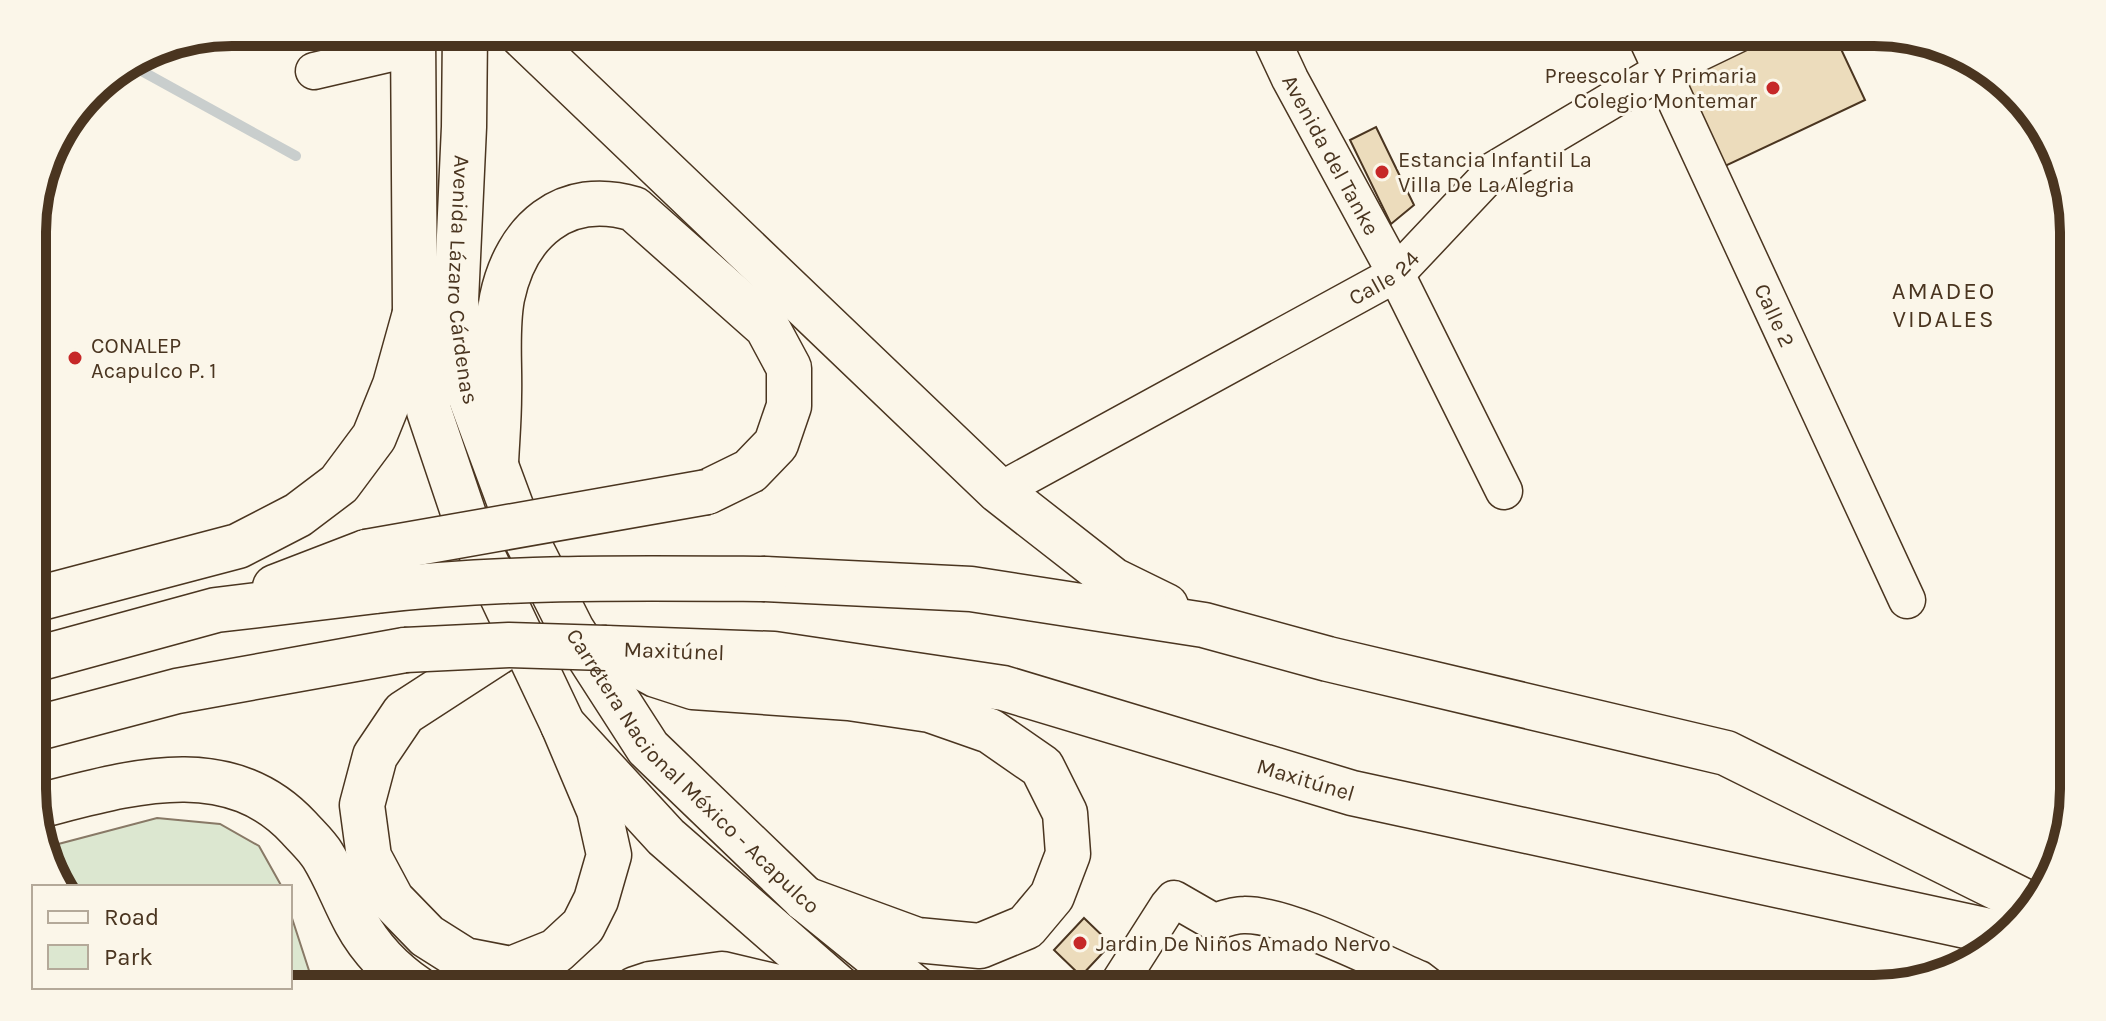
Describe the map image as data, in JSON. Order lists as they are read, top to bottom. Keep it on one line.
{"streets":{"main road":["Avenida Lázaro Cárdenas","Maxitúnel","Carretera Nacional México - Acapulco"],"street":["Avenida del Tanke","Calle 24","Calle 2"]},"crossings":[["Avenida del Tanke","Calle 24"],["Calle 24","Calle 2"],["Avenida Lázaro Cárdenas","Carretera Nacional México - Acapulco"]],"districts":["AMADEO VIDALES"],"places":["Preescolar Y Primaria Colegio Montemar","Estancia Infantil La Villa De La Alegria","CONALEP Acapulco P. 1","Jardin De Niños Amado Nervo"],"legend":["Road","Park"]}
